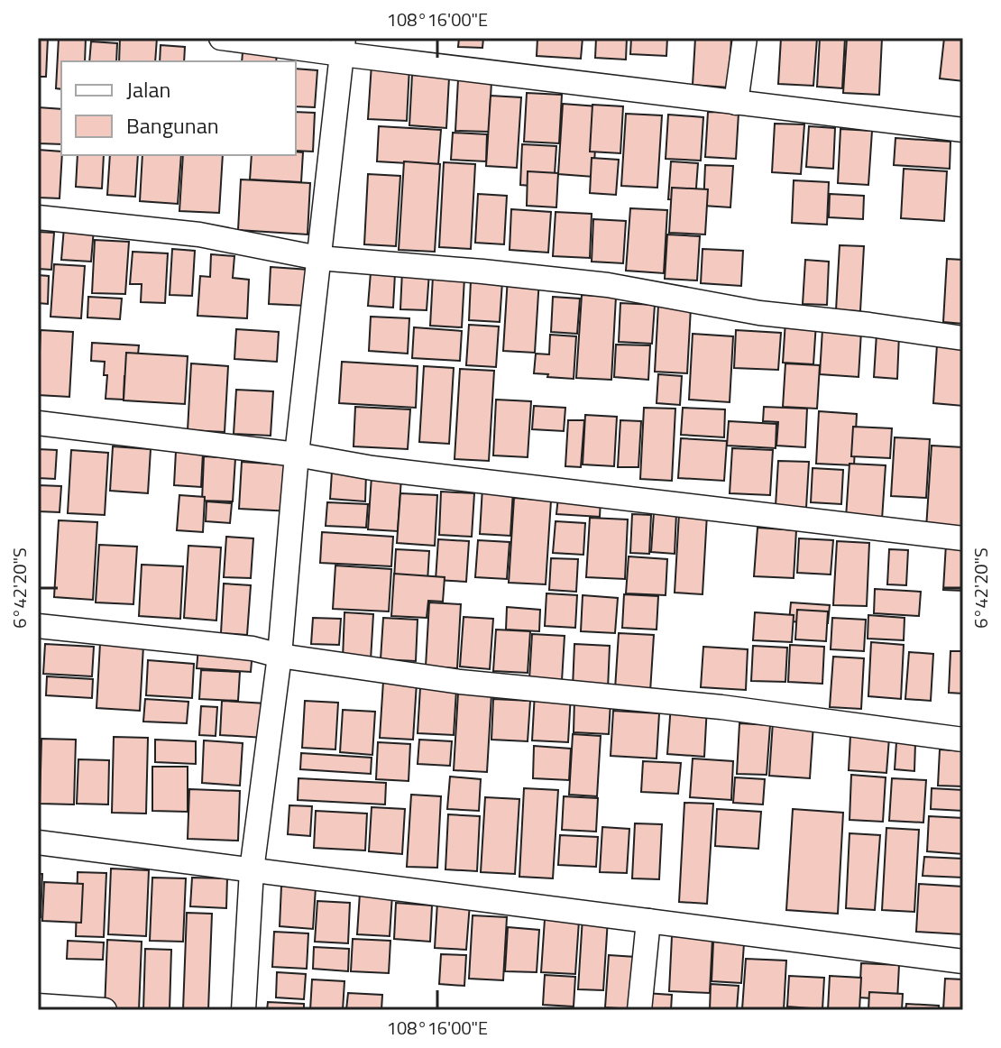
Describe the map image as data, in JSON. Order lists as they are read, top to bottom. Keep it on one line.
{"legend":["Jalan","Bangunan"],"coordinates":["108°16'00\"E","6°42'20\"S"]}
